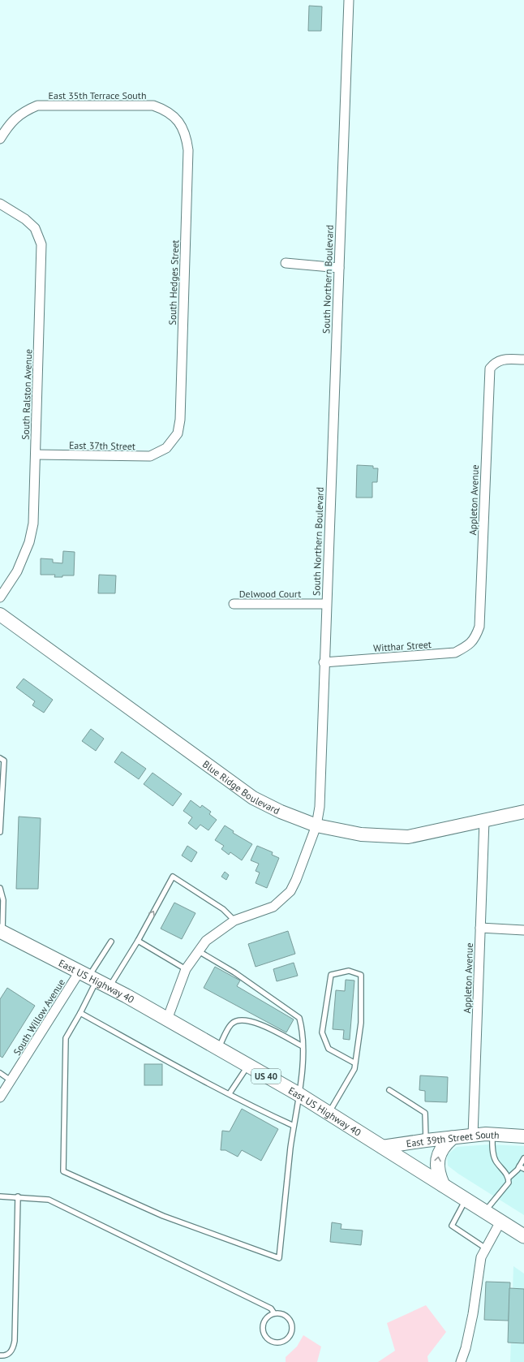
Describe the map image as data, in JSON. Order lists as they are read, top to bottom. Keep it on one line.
{"streets":{"main road":["East US Highway 40","US 40"],"street":["East 35th Terrace South","South Northern Boulevard","South Hedges Street","South Ralston Avenue","East 37th Street","Appleton Avenue","Delwood Court","Witthar Street","Blue Ridge Boulevard","South Willow Avenue","East 39th Street South"]},"crossings":[["East 35th Terrace South","South Hedges Street"],["South Northern Boulevard","Delwood Court"],["South Northern Boulevard","Witthar Street"],["South Northern Boulevard","Blue Ridge Boulevard"],["South Northern Boulevard","East US Highway 40"],["South Hedges Street","East 37th Street"],["South Ralston Avenue","East 37th Street"],["Appleton Avenue","Witthar Street"],["Appleton Avenue","Blue Ridge Boulevard"],["Appleton Avenue","East 39th Street South"],["East US Highway 40","South Willow Avenue"],["East US Highway 40","East 39th Street South"]]}
